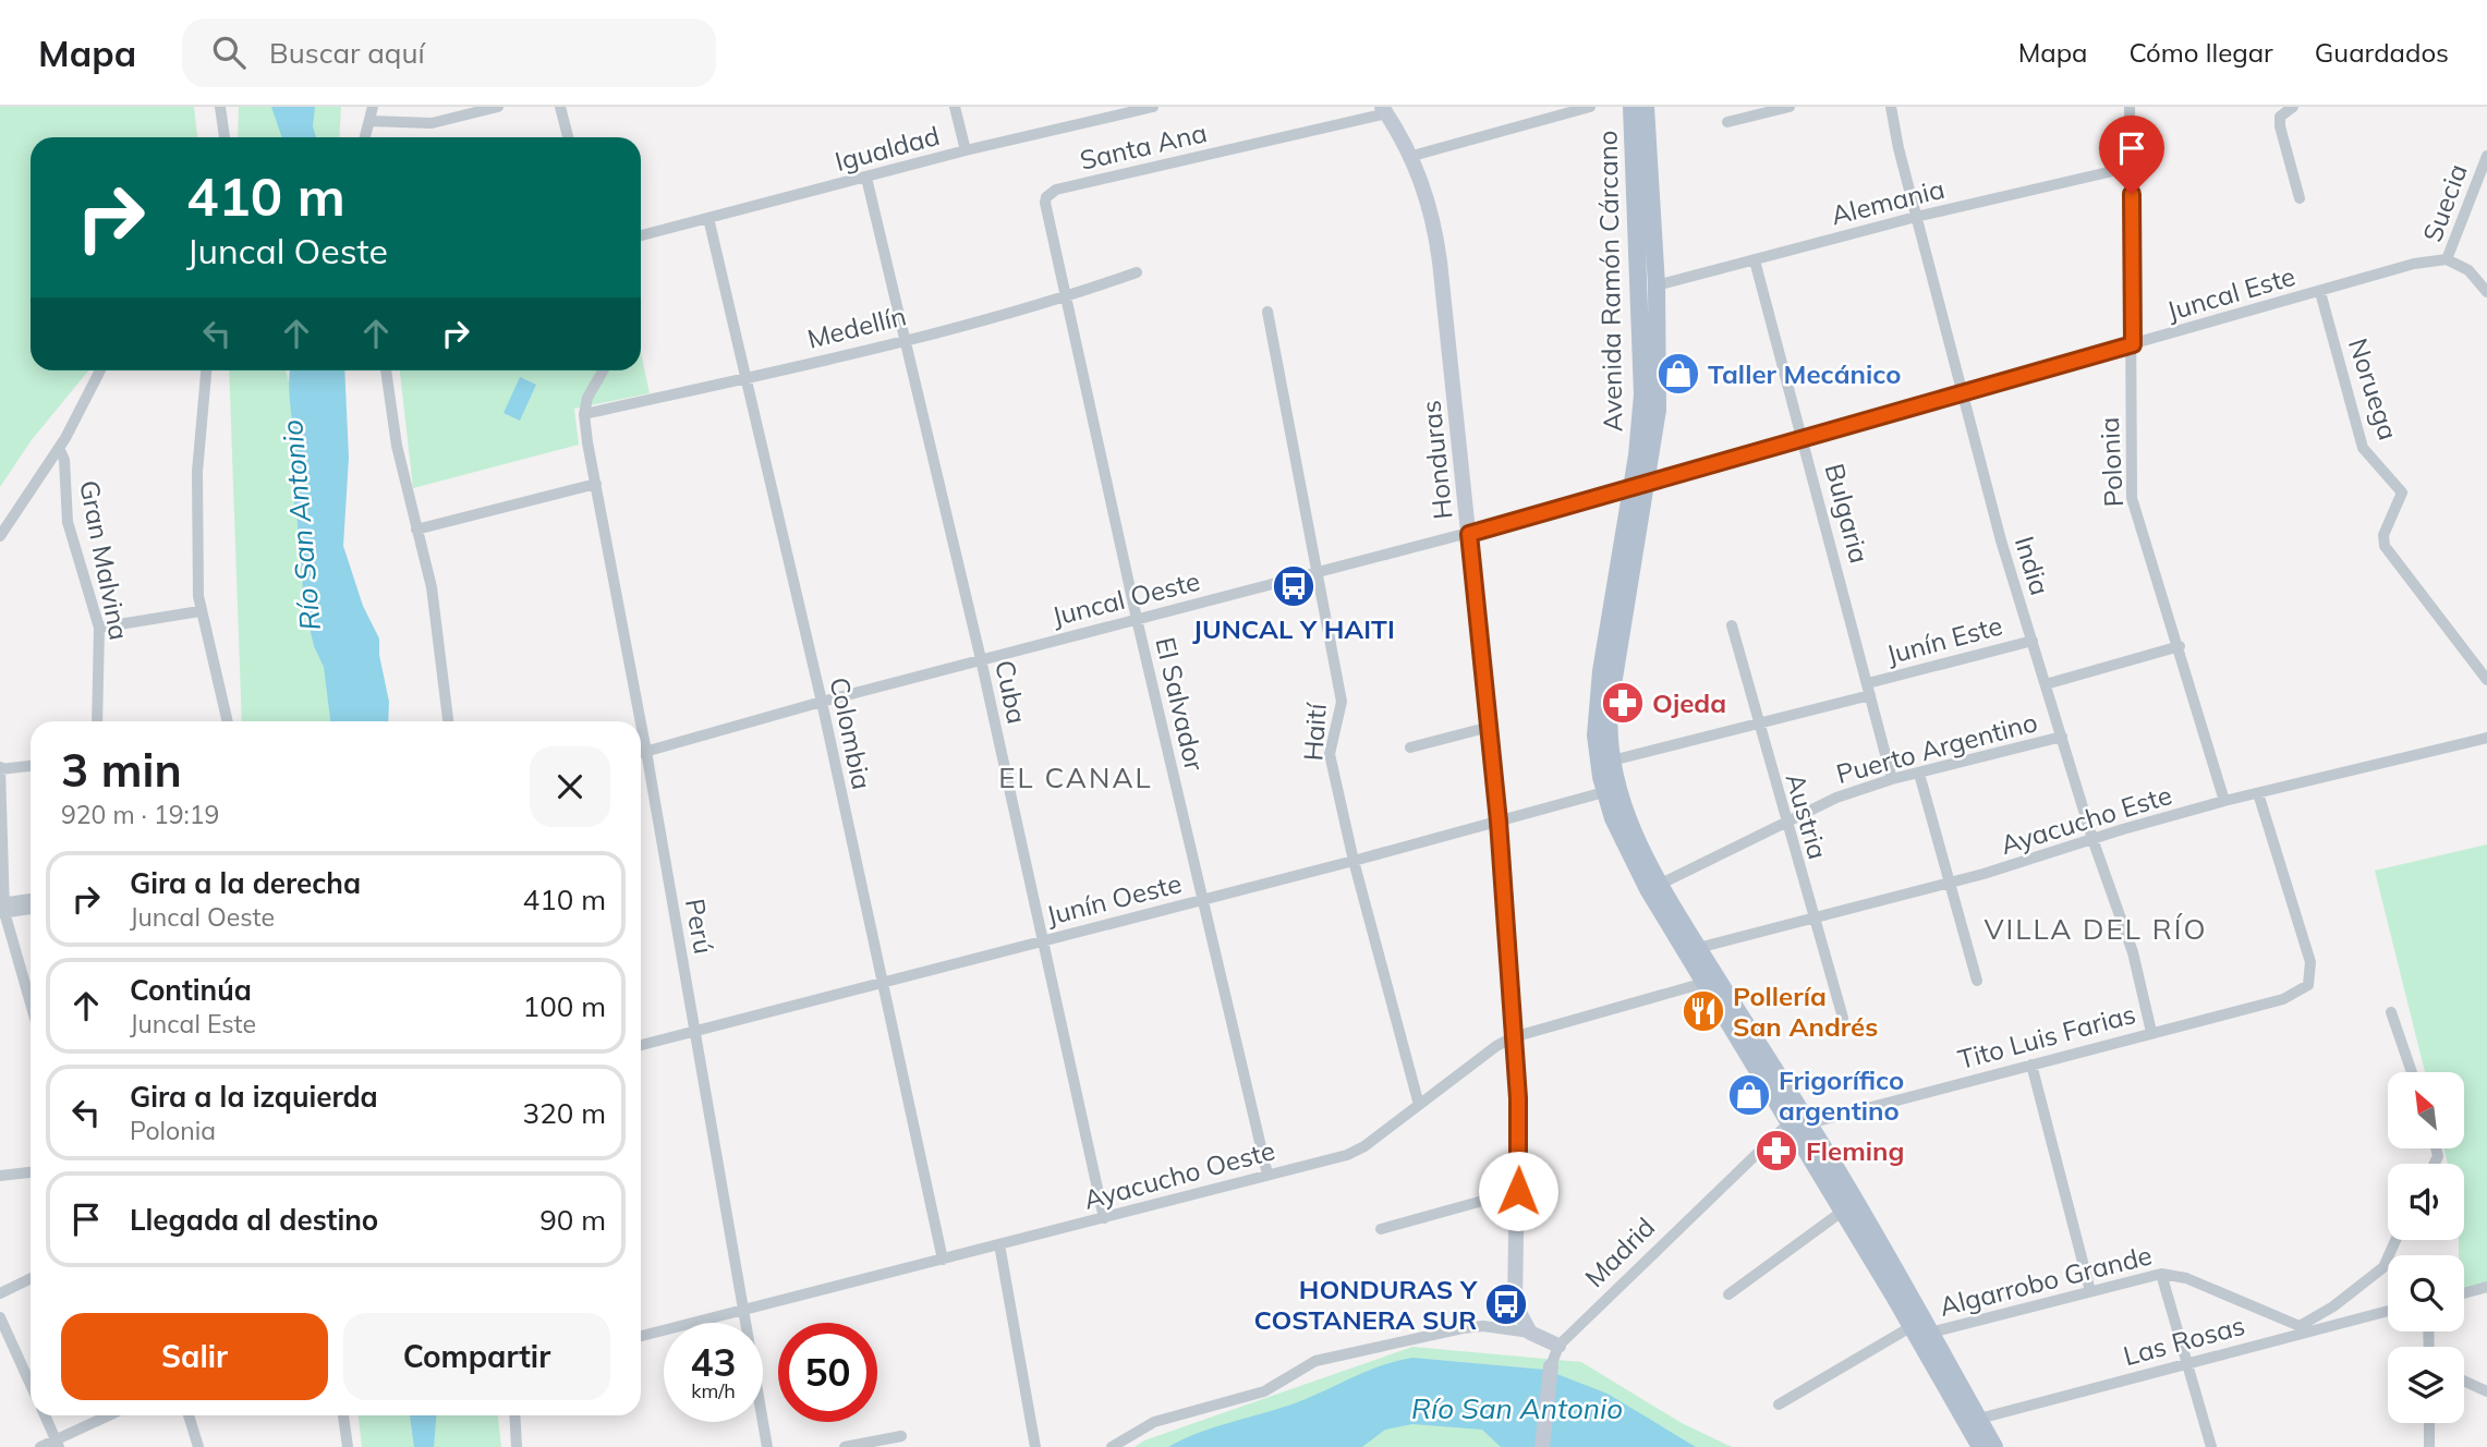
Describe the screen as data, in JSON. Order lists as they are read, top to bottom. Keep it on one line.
{"streets":{"main road":["Avenida Ramón Cárcano","Honduras","Madrid"],"street":["Santa Ana","Igualdad","Alemania","Suecia","Juncal Este","Medellín","Noruega","Polonia","Bulgaria","Gran Malvina","India","Juncal Oeste","Junín Este","Cuba","El Salvador","Haití","Colombia","Puerto Argentino","Austria","Ayacucho Este","Junín Oeste","Perú","Tito Luis Farias","Ayacucho Oeste","Algarrobo Grande","Las Rosas"]},"crossings":[["Santa Ana","Honduras"],["Santa Ana","El Salvador"],["Igualdad","Cuba"],["Igualdad","Colombia"],["Alemania","Avenida Ramón Cárcano"],["Alemania","Polonia"],["Alemania","Bulgaria"],["Alemania","India"],["Suecia","Juncal Este"],["Avenida Ramón Cárcano","Juncal Este"],["Avenida Ramón Cárcano","Juncal Oeste"],["Avenida Ramón Cárcano","Junín Oeste"],["Avenida Ramón Cárcano","Tito Luis Farias"],["Avenida Ramón Cárcano","Ayacucho Oeste"],["Avenida Ramón Cárcano","Madrid"],["Juncal Este","Noruega"],["Juncal Este","Polonia"],["Juncal Este","Bulgaria"],["Juncal Este","India"],["Juncal Este","Juncal Oeste"],["Medellín","Cuba"],["Medellín","El Salvador"],["Medellín","Colombia"],["Medellín","Perú"],["Honduras","Juncal Oeste"],["Honduras","Junín Oeste"],["Honduras","Ayacucho Oeste"],["Polonia","Ayacucho Este"],["Bulgaria","Junín Este"],["Bulgaria","Puerto Argentino"],["India","Junín Este"],["India","Puerto Argentino"],["India","Ayacucho Este"],["India","Tito Luis Farias"],["Juncal Oeste","Cuba"],["Juncal Oeste","El Salvador"],["Juncal Oeste","Haití"],["Juncal Oeste","Colombia"],["Juncal Oeste","Perú"],["Junín Este","Austria"],["Cuba","Junín Oeste"],["Cuba","Ayacucho Oeste"],["El Salvador","Junín Oeste"],["El Salvador","Ayacucho Oeste"],["Haití","Junín Oeste"],["Haití","Ayacucho Oeste"],["Colombia","Junín Oeste"],["Colombia","Ayacucho Oeste"],["Puerto Argentino","Austria"],["Austria","Ayacucho Este"],["Ayacucho Este","Tito Luis Farias"],["Junín Oeste","Perú"],["Perú","Ayacucho Oeste"],["Tito Luis Farias","Madrid"],["Algarrobo Grande","Las Rosas"]],"districts":["EL CANAL","VILLA DEL RÍO"],"water":["Río San Antonio"],"places":{"shop":["Taller Mecánico","Frigorífico argentino"],"bus stop":["JUNCAL Y HAITI","HONDURAS Y COSTANERA SUR"],"pharmacy":["Ojeda","Fleming"],"restaurant":["Pollería San Andrés"]},"north":"top left","page":{"header":"Mapa","search":"Buscar aquí","nav":["Mapa","Cómo llegar","Guardados"],"turn":["410 m","Juncal Oeste"],"heading":["3 min","920 m · 19:19"],"list":[{"name":"Gira a la derecha","note":"Juncal Oeste","value":"410 m"},{"name":"Continúa","note":"Juncal Este","value":"100 m"},{"name":"Gira a la izquierda","note":"Polonia","value":"320 m"},{"name":"Llegada al destino","value":"90 m"}],"buttons":["Salir","Compartir"],"speed":"43 km/h","limit":"50"}}
